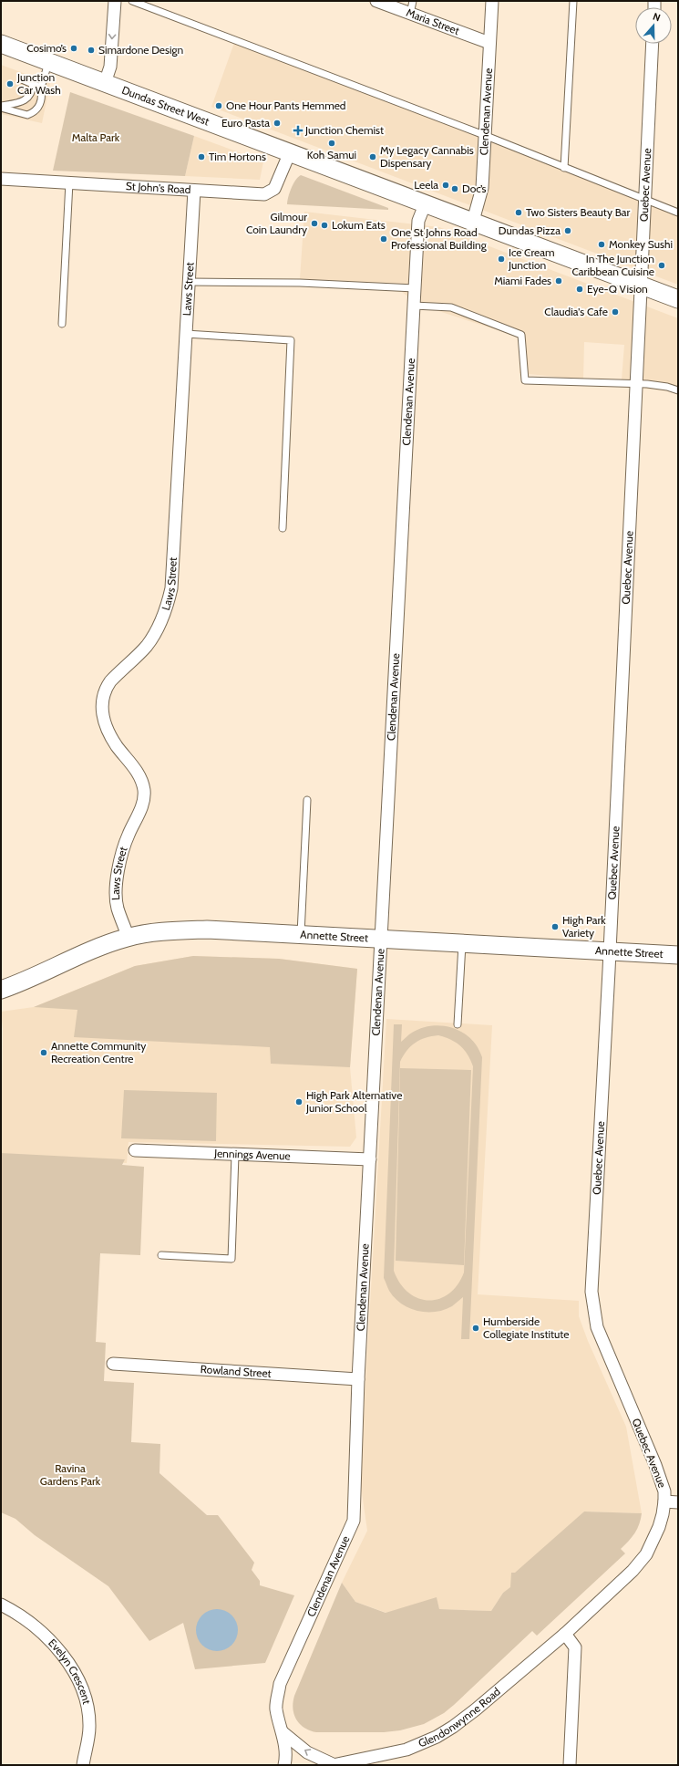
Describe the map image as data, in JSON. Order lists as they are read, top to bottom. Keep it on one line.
{"streets":{"main road":["Dundas Street West","Annette Street"],"street":["Maria Street","Clendenan Avenue","Quebec Avenue","St John's Road","Laws Street","Jennings Avenue","Rowland Street","Evelyn Crescent","Glendonwynne Road"]},"crossings":[["Maria Street","Clendenan Avenue"],["Dundas Street West","Clendenan Avenue"],["Dundas Street West","Quebec Avenue"],["Dundas Street West","St John's Road"],["Clendenan Avenue","Annette Street"],["Clendenan Avenue","Jennings Avenue"],["Clendenan Avenue","Rowland Street"],["Clendenan Avenue","Glendonwynne Road"],["Quebec Avenue","Annette Street"],["Quebec Avenue","Glendonwynne Road"],["St John's Road","Laws Street"],["Laws Street","Annette Street"]],"parks":["Malta Park","Ravina Gardens Park"],"places":{"other":["Cosimo’s","Simardone Design","Junction Car Wash","One Hour Pants Hemmed","Euro Pasta","Koh Samui","Tim Hortons","My Legacy Cannabis Dispensary","Leela","Doc’s","Two Sisters Beauty Bar","Gilmour Coin Laundry","Lokum Eats","Dundas Pizza","One St Johns Road Professional Building","Monkey Sushi","Ice Cream Junction","In The Junction Caribbean Cuisine","Miami Fades","Eye-Q Vision","Claudia's Cafe","High Park Variety","Annette Community Recreation Centre","High Park Alternative Junior School","Humberside Collegiate Institute"],"health":["Junction Chemist"]},"north":"top"}
